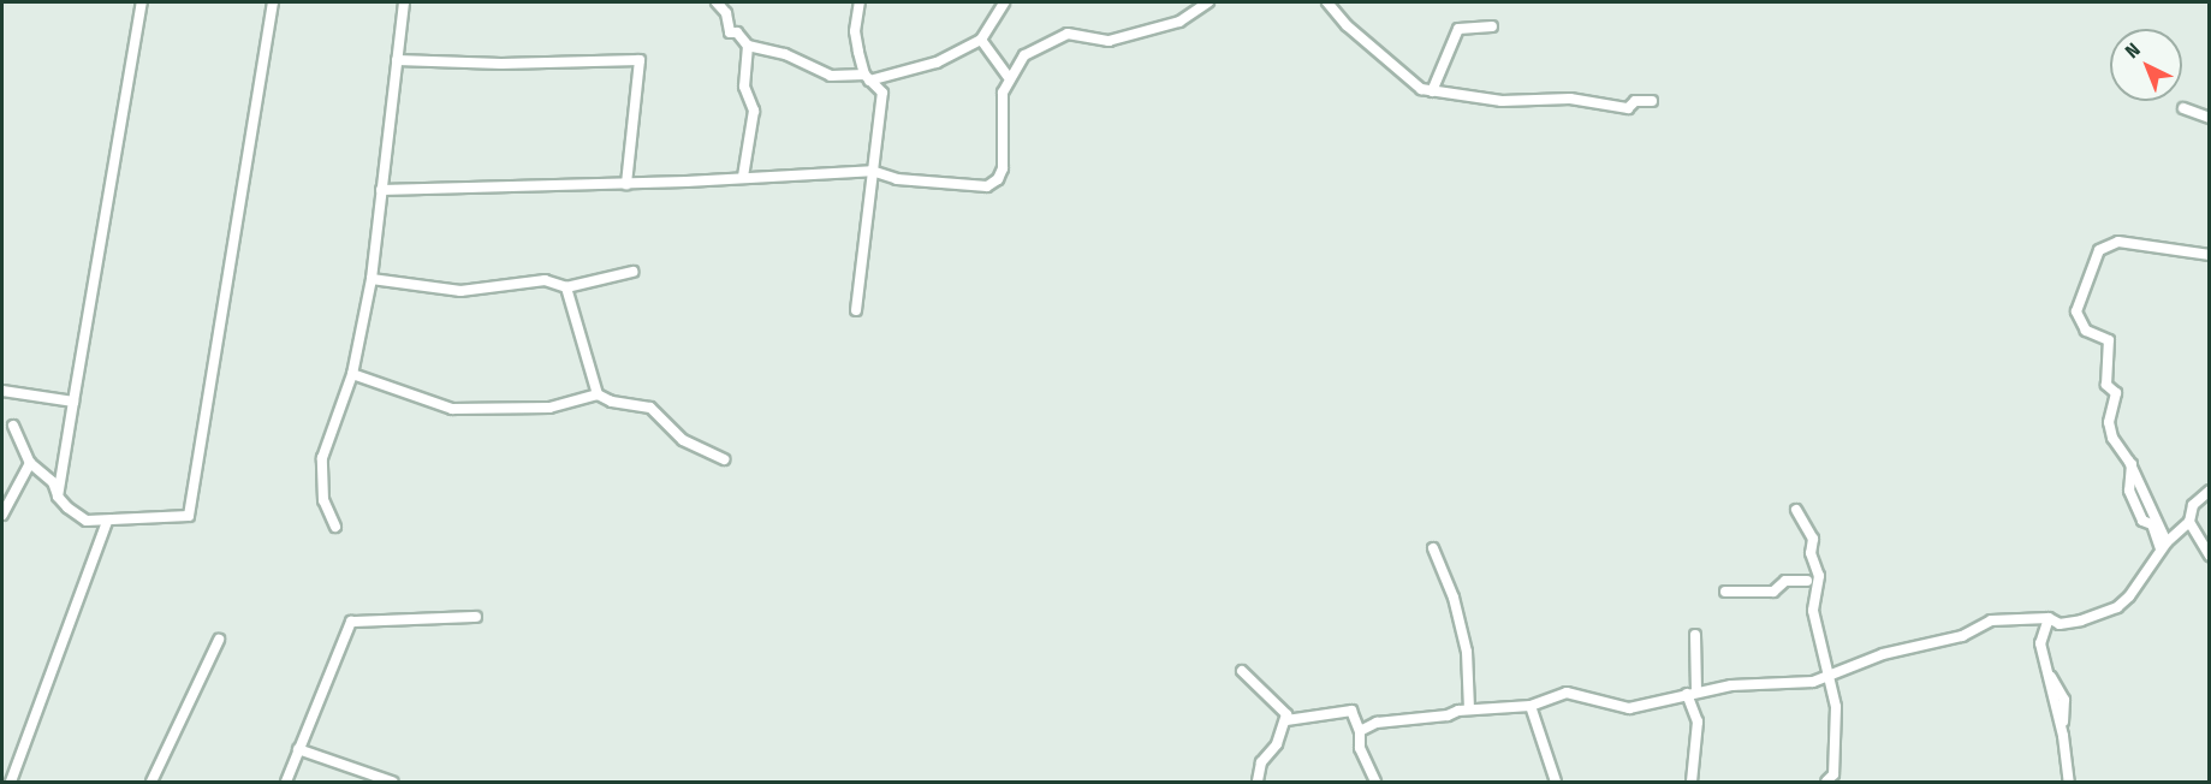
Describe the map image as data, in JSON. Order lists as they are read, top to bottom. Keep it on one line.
{"north":"top left"}
